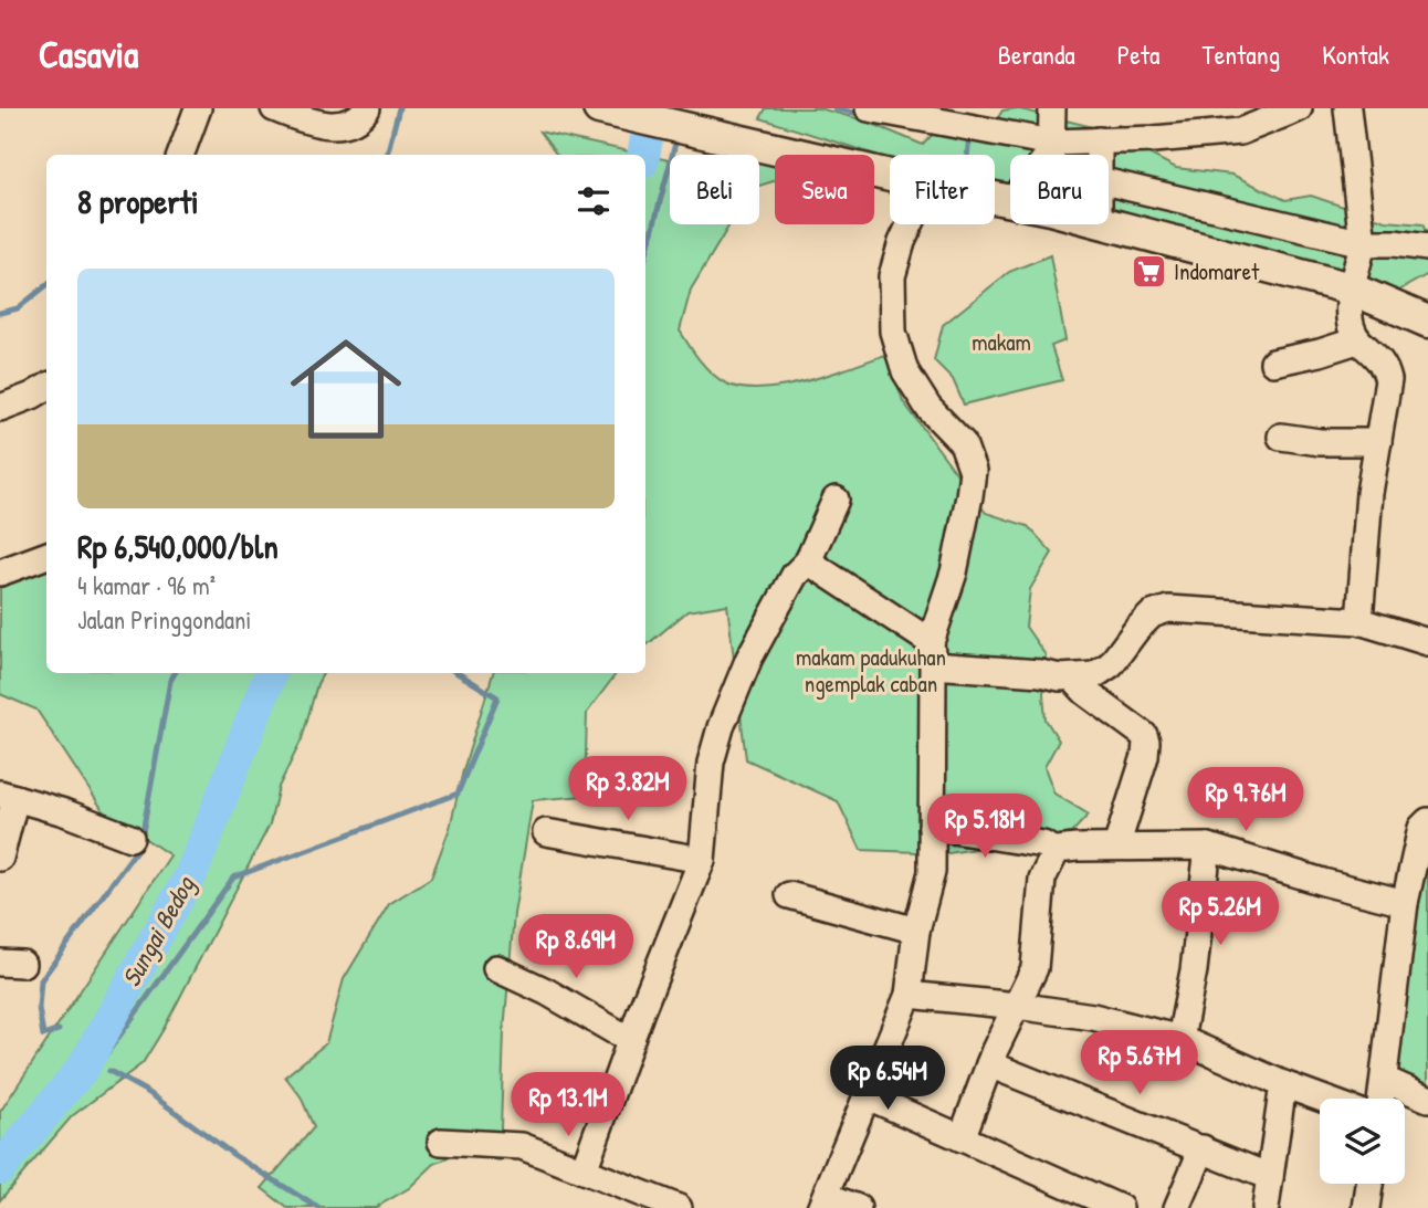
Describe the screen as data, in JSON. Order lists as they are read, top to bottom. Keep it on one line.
{"water":["Sungai Bedog"],"parks":["makam","makam padukuhan ngemplak caban"],"places":{"supermarket":["Indomaret"]},"page":{"header":"Casavia","nav":["Beranda","Peta","Tentang","Kontak"],"chip":["Beli","Sewa","Filter","Baru"],"heading":"8 properti","list":[{"name":"Rp 6,540,000/bln","note":"4 kamar · 96 m² · Jalan Pringgondani"}],"price":["Rp 3.82M","Rp 9.76M","Rp 5.18M","Rp 5.26M","Rp 8.69M","Rp 5.67M","Rp 6.54M","Rp 13.1M"]}}
